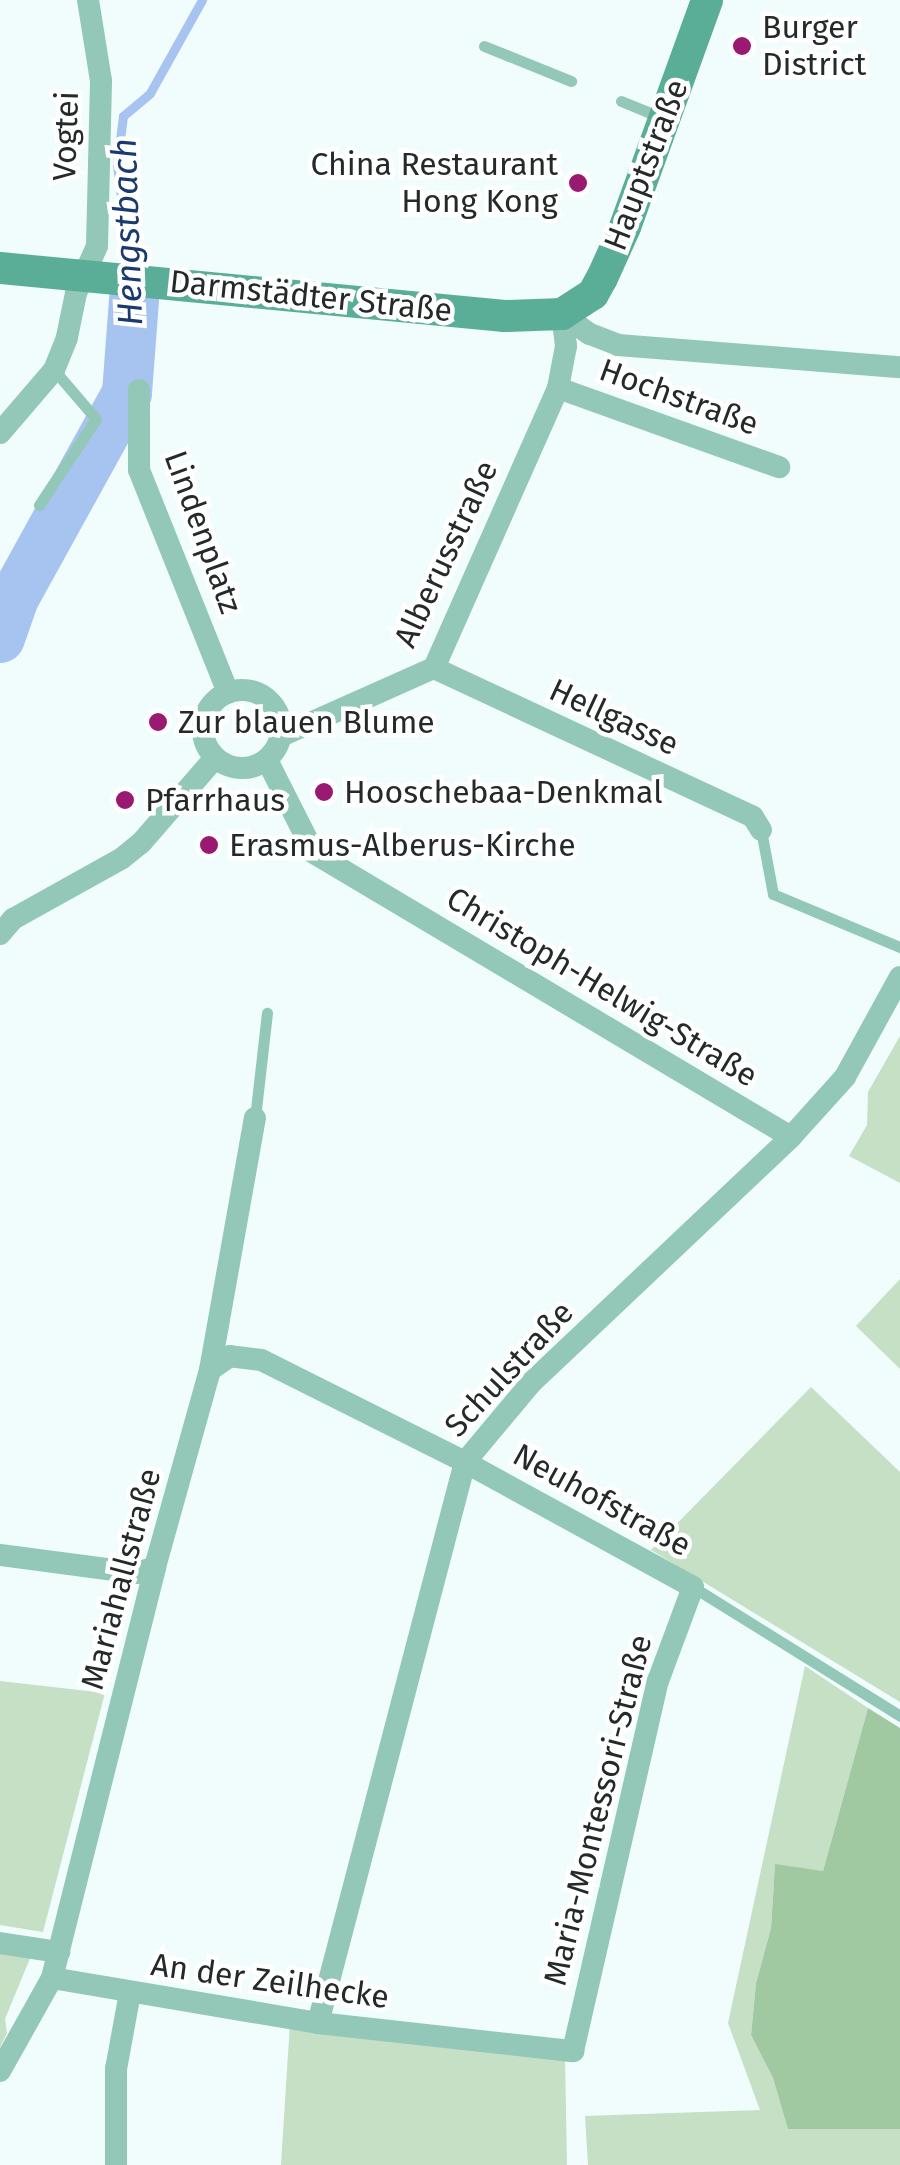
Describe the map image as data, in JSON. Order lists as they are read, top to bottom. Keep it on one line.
{"streets":{"street":["Vogtei","Hauptstraße","Darmstädter Straße","Hochstraße","Lindenplatz","Alberusstraße","Hellgasse","Christoph-Helwig-Straße","Schulstraße","Neuhofstraße","Mariahallstraße","Maria-Montessori-Straße","An der Zeilhecke"]},"crossings":[["Vogtei","Darmstädter Straße"],["Hauptstraße","Darmstädter Straße"],["Hauptstraße","Alberusstraße"],["Darmstädter Straße","Alberusstraße"],["Hochstraße","Alberusstraße"],["Lindenplatz","Alberusstraße"],["Lindenplatz","Christoph-Helwig-Straße"],["Alberusstraße","Hellgasse"],["Alberusstraße","Christoph-Helwig-Straße"],["Christoph-Helwig-Straße","Schulstraße"],["Schulstraße","Neuhofstraße"],["Schulstraße","An der Zeilhecke"],["Neuhofstraße","Mariahallstraße"],["Neuhofstraße","Maria-Montessori-Straße"],["Maria-Montessori-Straße","An der Zeilhecke"]],"water":["Hengstbach"],"places":["Burger District","China Restaurant Hong Kong","Zur blauen Blume","Hooschebaa-Denkmal","Pfarrhaus","Erasmus-Alberus-Kirche"]}
